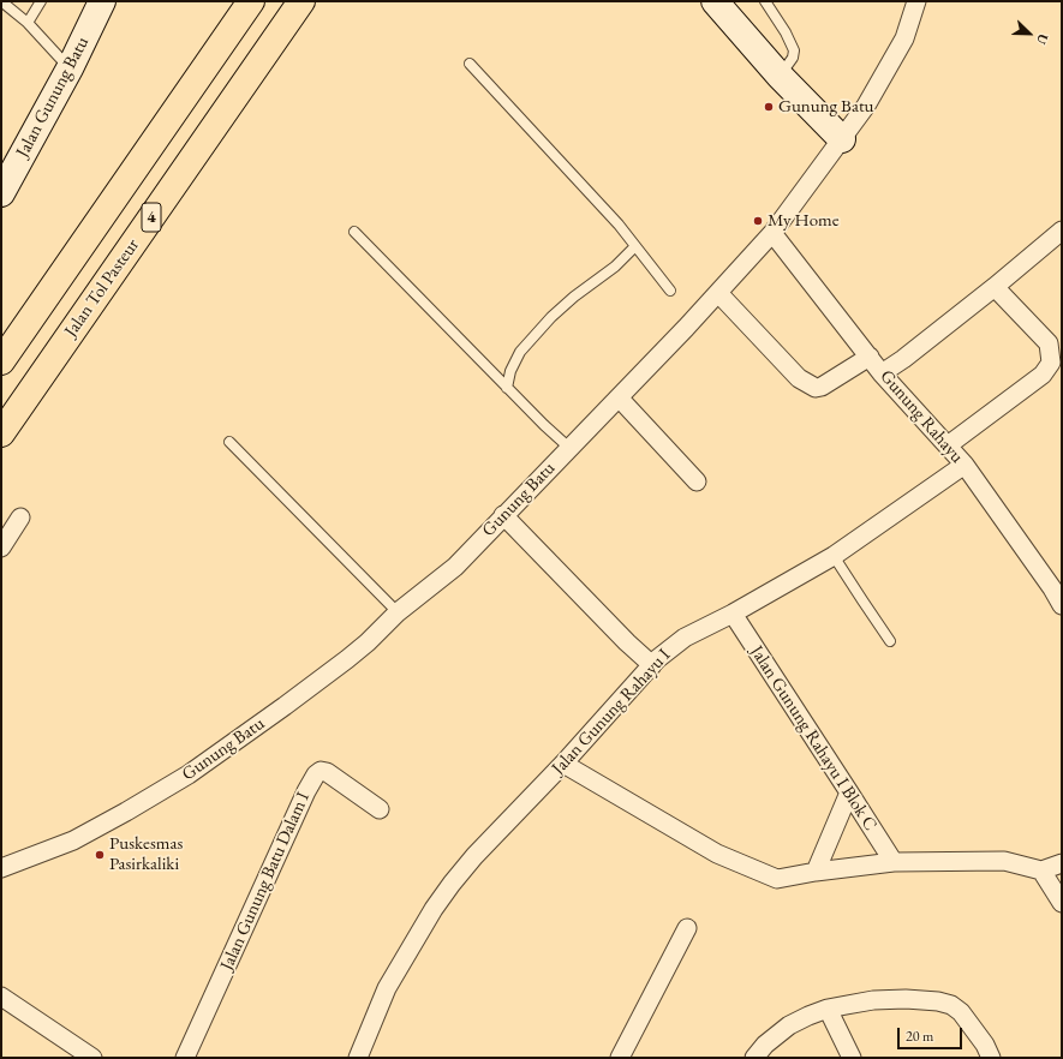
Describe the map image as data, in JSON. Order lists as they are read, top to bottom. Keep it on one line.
{"streets":{"highway":["4","Jalan Tol Pasteur"],"main road":["Jalan Gunung Batu"],"street":["Gunung Rahayu","Gunung Batu","Jalan Gunung Rahayu I","Jalan Gunung Rahayu I Blok C","Jalan Gunung Batu Dalam I"]},"crossings":[["Gunung Rahayu","Gunung Batu"],["Gunung Rahayu","Jalan Gunung Rahayu I"],["Jalan Gunung Rahayu I","Jalan Gunung Rahayu I Blok C"]],"places":["Gunung Batu","My Home","Puskesmas Pasirkaliki"],"scale_bar":"20 m","north":"bottom right"}
